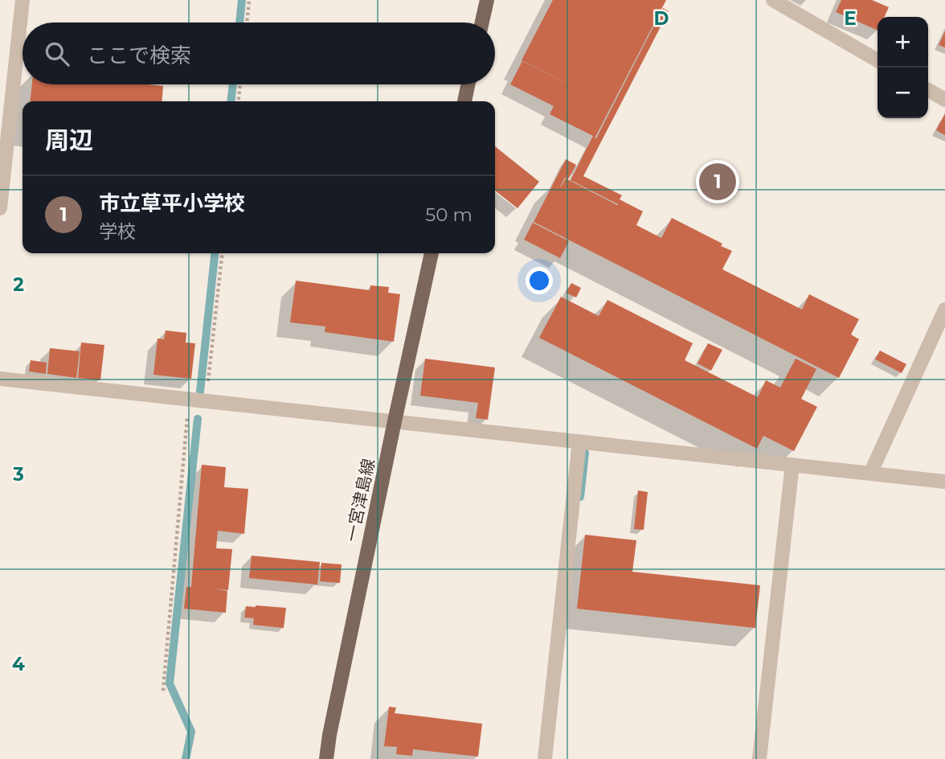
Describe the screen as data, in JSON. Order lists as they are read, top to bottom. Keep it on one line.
{"streets":{"main road":["一宮津島線"]},"page":{"map_buttons":["+","−"],"search":"ここで検索","heading":"周辺","pins":"1","list":[{"mark":"1","name":"市立草平小学校","note":"学校","value":"50 m"}]},"grid":{"columns":["D","E"],"rows":["2","3","4"]}}
